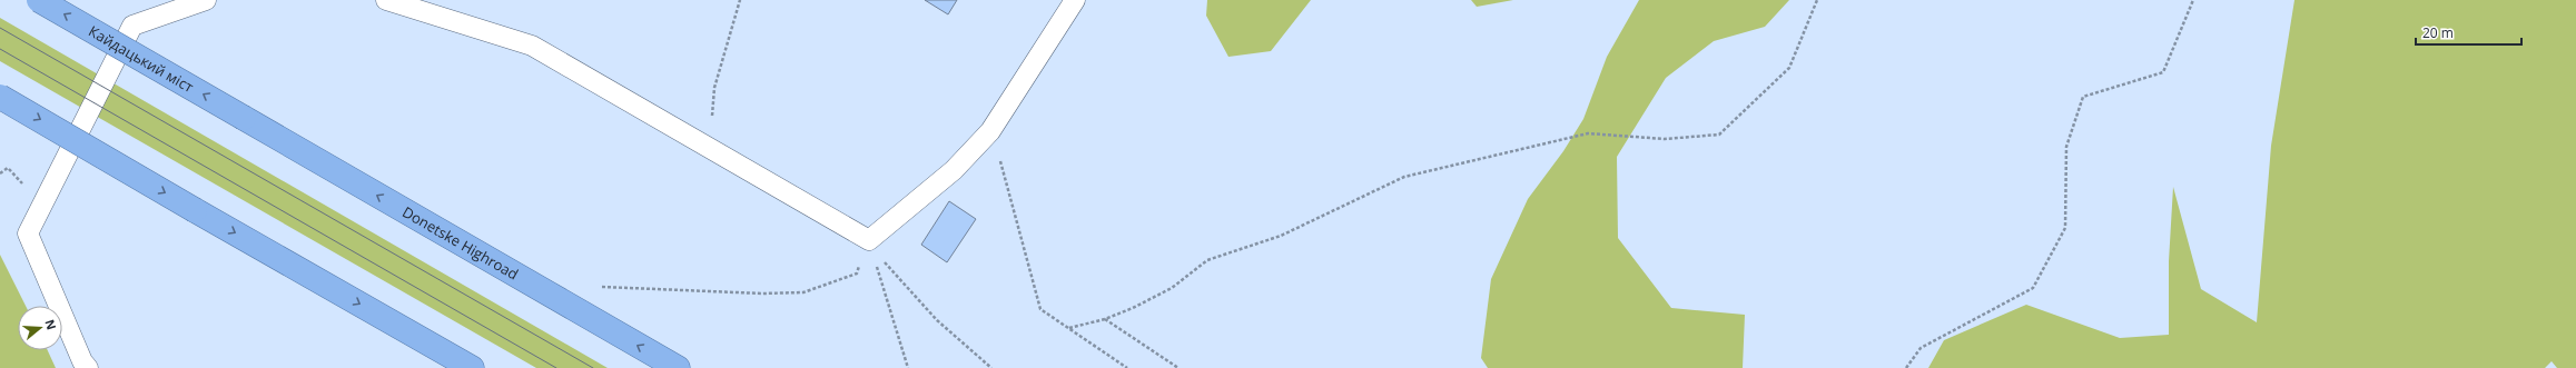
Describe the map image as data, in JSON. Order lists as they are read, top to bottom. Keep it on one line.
{"streets":{"highway":["Кайдацький міст","Donetske Highroad"]},"crossings":[["Кайдацький міст","Donetske Highroad"]],"scale_bar":"20 m","north":"right"}
